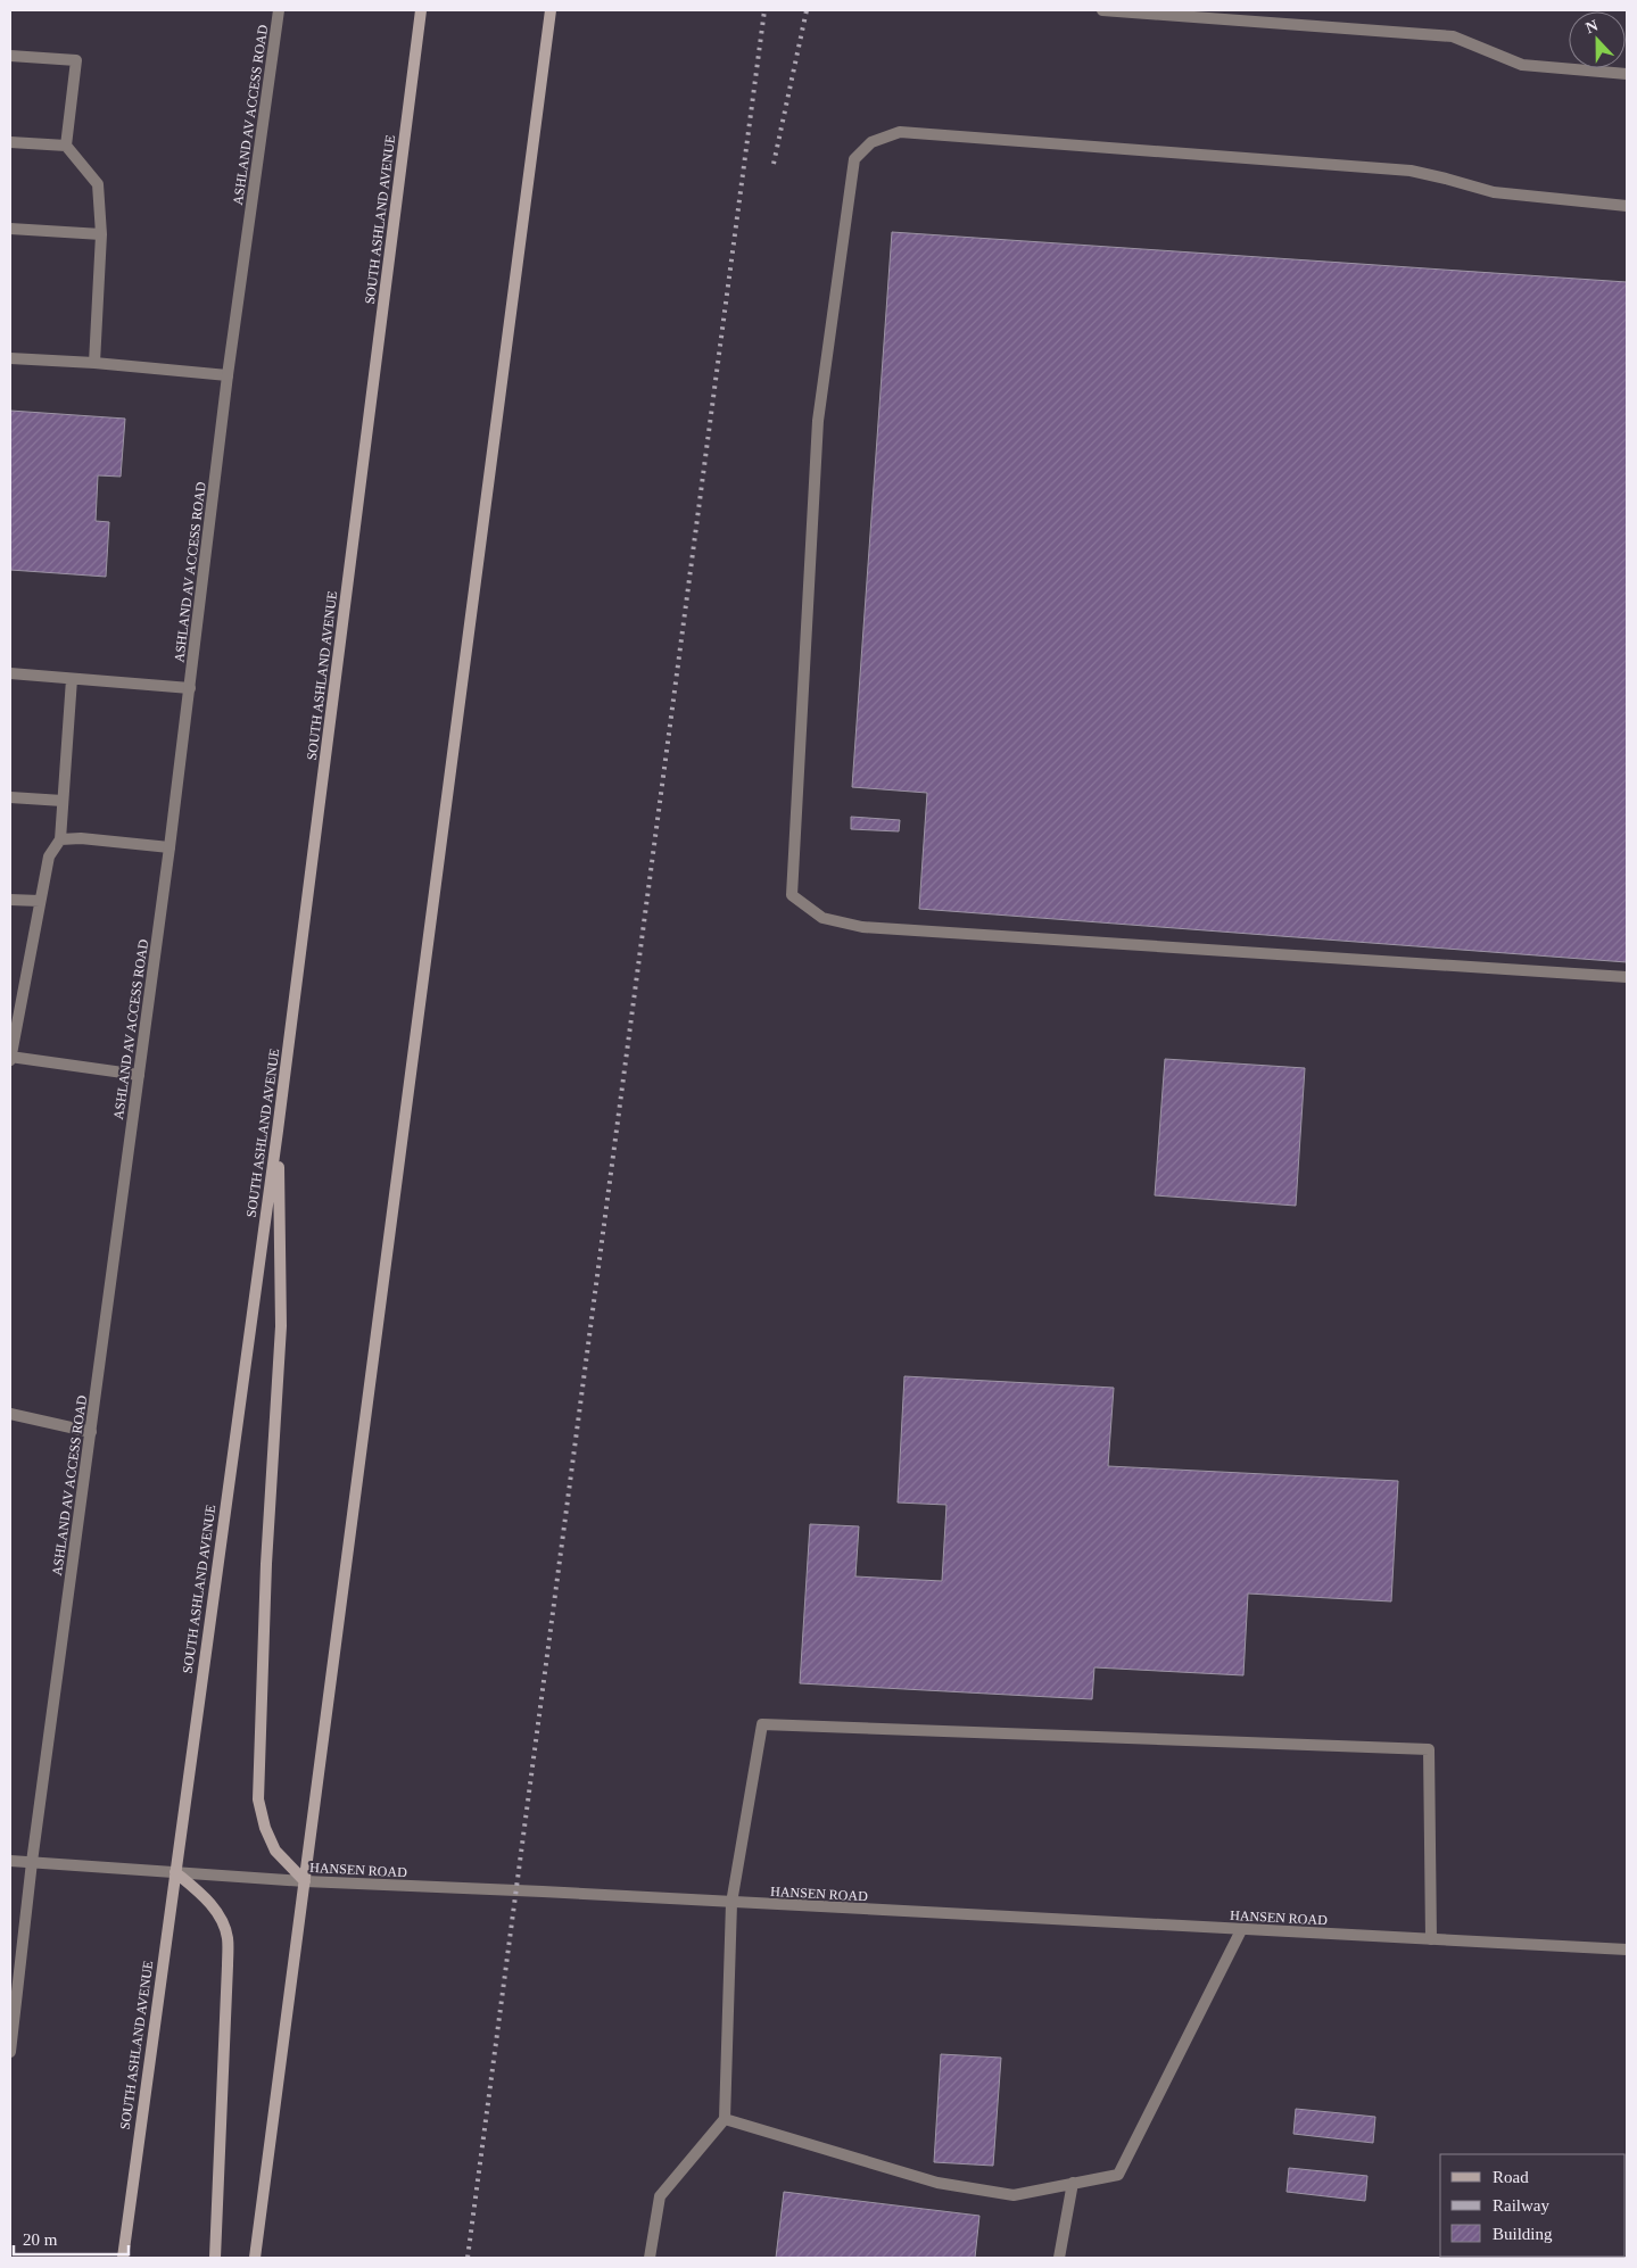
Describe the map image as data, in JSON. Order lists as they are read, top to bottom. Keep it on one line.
{"streets":{"main road":["SOUTH ASHLAND AVENUE"],"street":["ASHLAND AV ACCESS ROAD","HANSEN ROAD"]},"crossings":[["ASHLAND AV ACCESS ROAD","HANSEN ROAD"],["SOUTH ASHLAND AVENUE","HANSEN ROAD"]],"legend":["Road","Railway","Building"],"scale_bar":"20 m","north":"top"}
